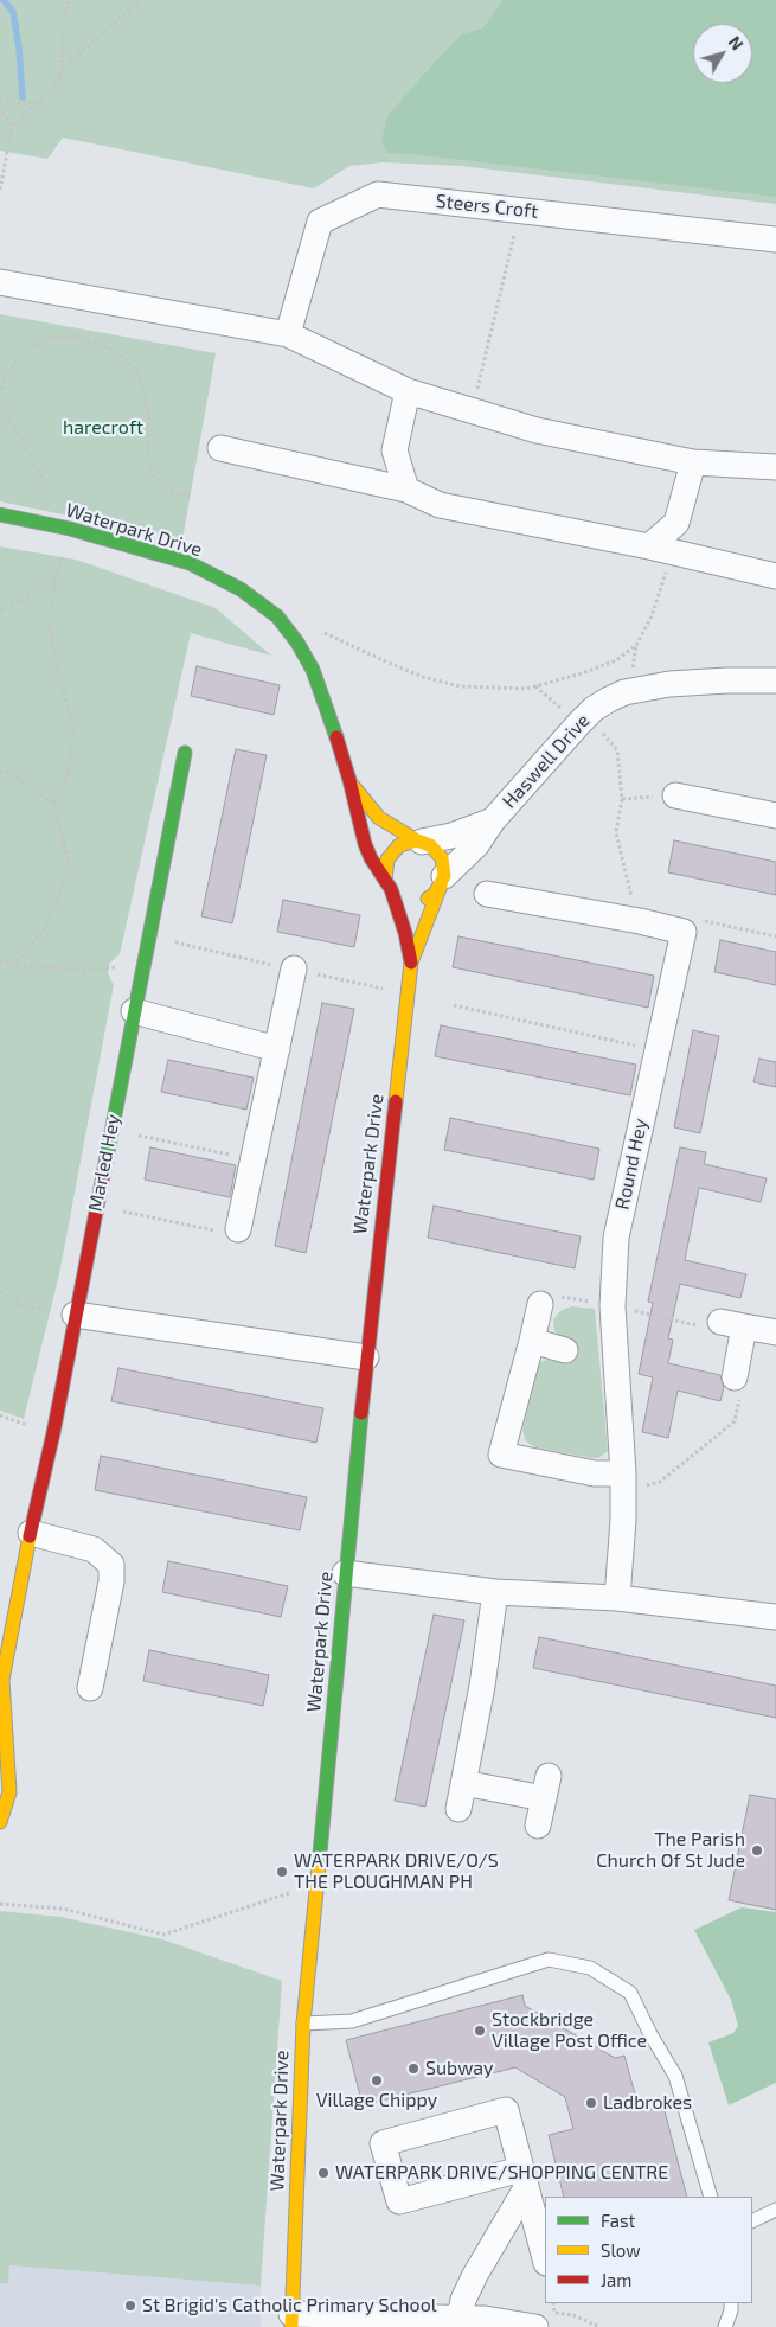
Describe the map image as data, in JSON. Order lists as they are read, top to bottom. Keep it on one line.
{"streets":{"street":["Steers Croft","Waterpark Drive","Haswell Drive","Marled Hey","Round Hey"]},"crossings":[["Waterpark Drive","Haswell Drive"]],"parks":["harecroft"],"places":["The Parish Church Of St Jude","WATERPARK DRIVE/O/S THE PLOUGHMAN PH","Stockbridge Village Post Office","Subway","Village Chippy","Ladbrokes","WATERPARK DRIVE/SHOPPING CENTRE","St Brigid's Catholic Primary School"],"legend":["Fast","Slow","Jam"],"north":"top right"}
